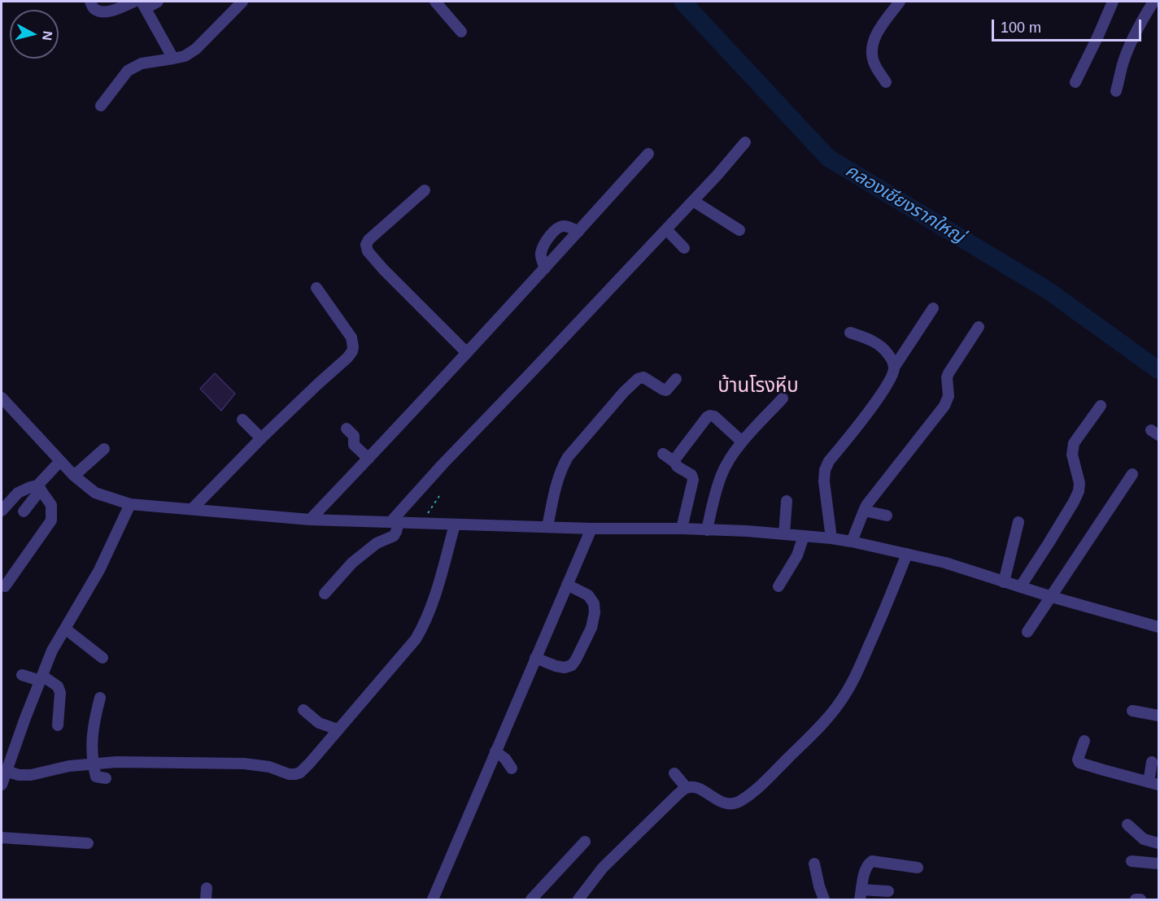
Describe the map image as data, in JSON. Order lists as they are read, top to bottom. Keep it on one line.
{"districts":["บ้านโรงหีบ"],"water":["คลองเชียงรากใหญ่"],"scale_bar":"100 m","north":"right"}
